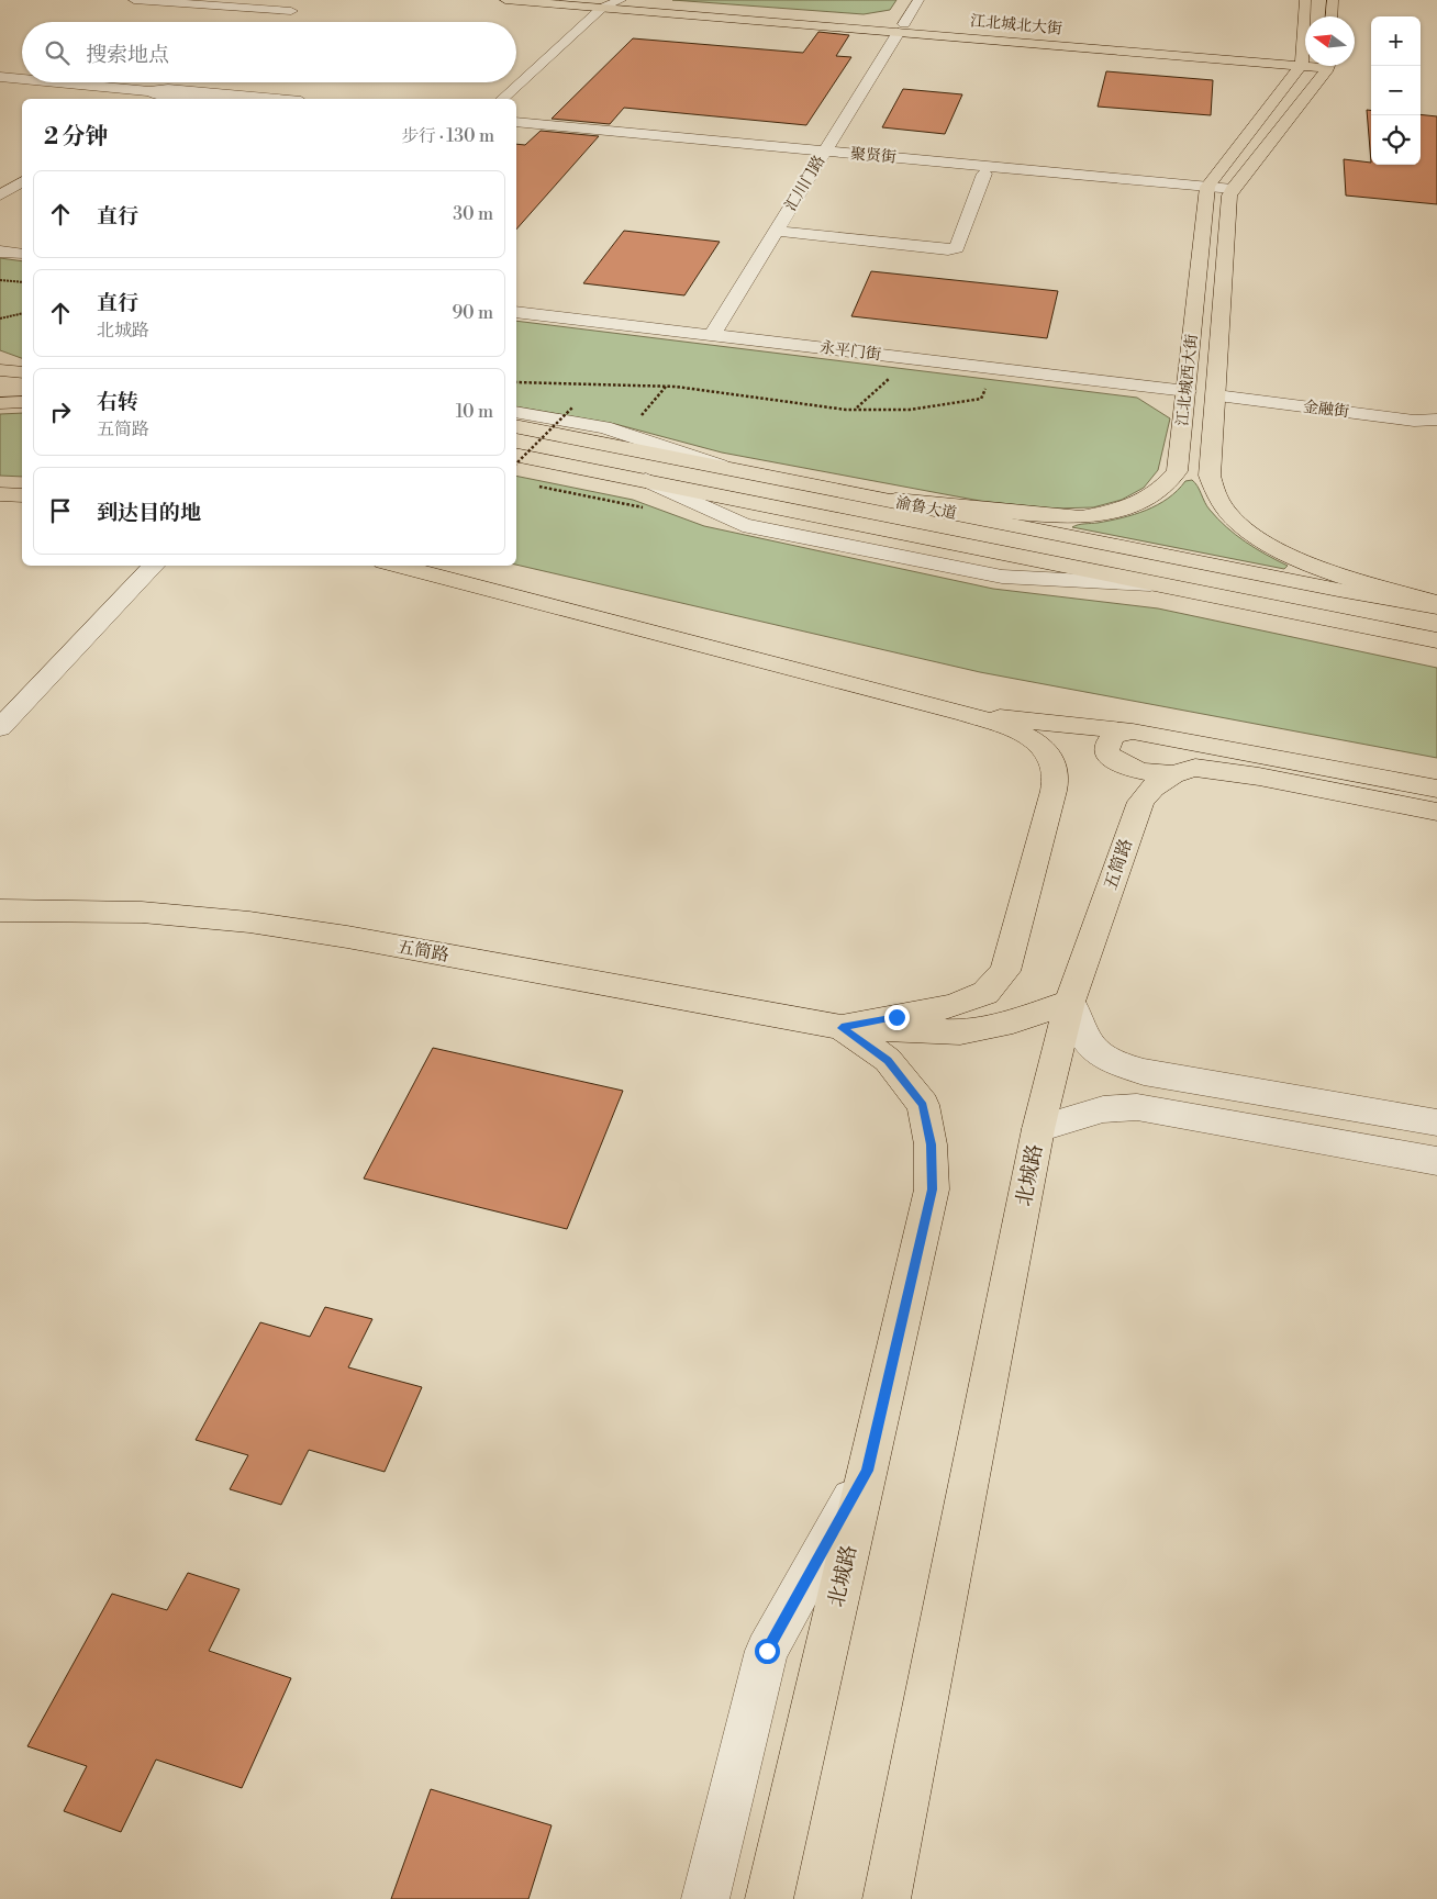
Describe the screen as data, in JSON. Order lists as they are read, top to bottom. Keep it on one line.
{"streets":{"main road":["江北城北大街","江北城西大街","渝鲁大道","五简路","北城路"],"street":["聚贤街","汇川门路","永平门街","金融街"]},"crossings":[["江北城北大街","汇川门路"],["聚贤街","汇川门路"],["聚贤街","江北城西大街"],["汇川门路","永平门街"],["永平门街","江北城西大街"],["江北城西大街","金融街"],["江北城西大街","渝鲁大道"],["五简路","北城路"]],"north":"left","page":{"map_buttons":["+","−"],"search":"搜索地点","heading":["2 分钟","步行 · 130 m"],"list":[["直行","30 m"],["直行","北城路","90 m"],["右转","五简路","10 m"],"到达目的地"]}}
